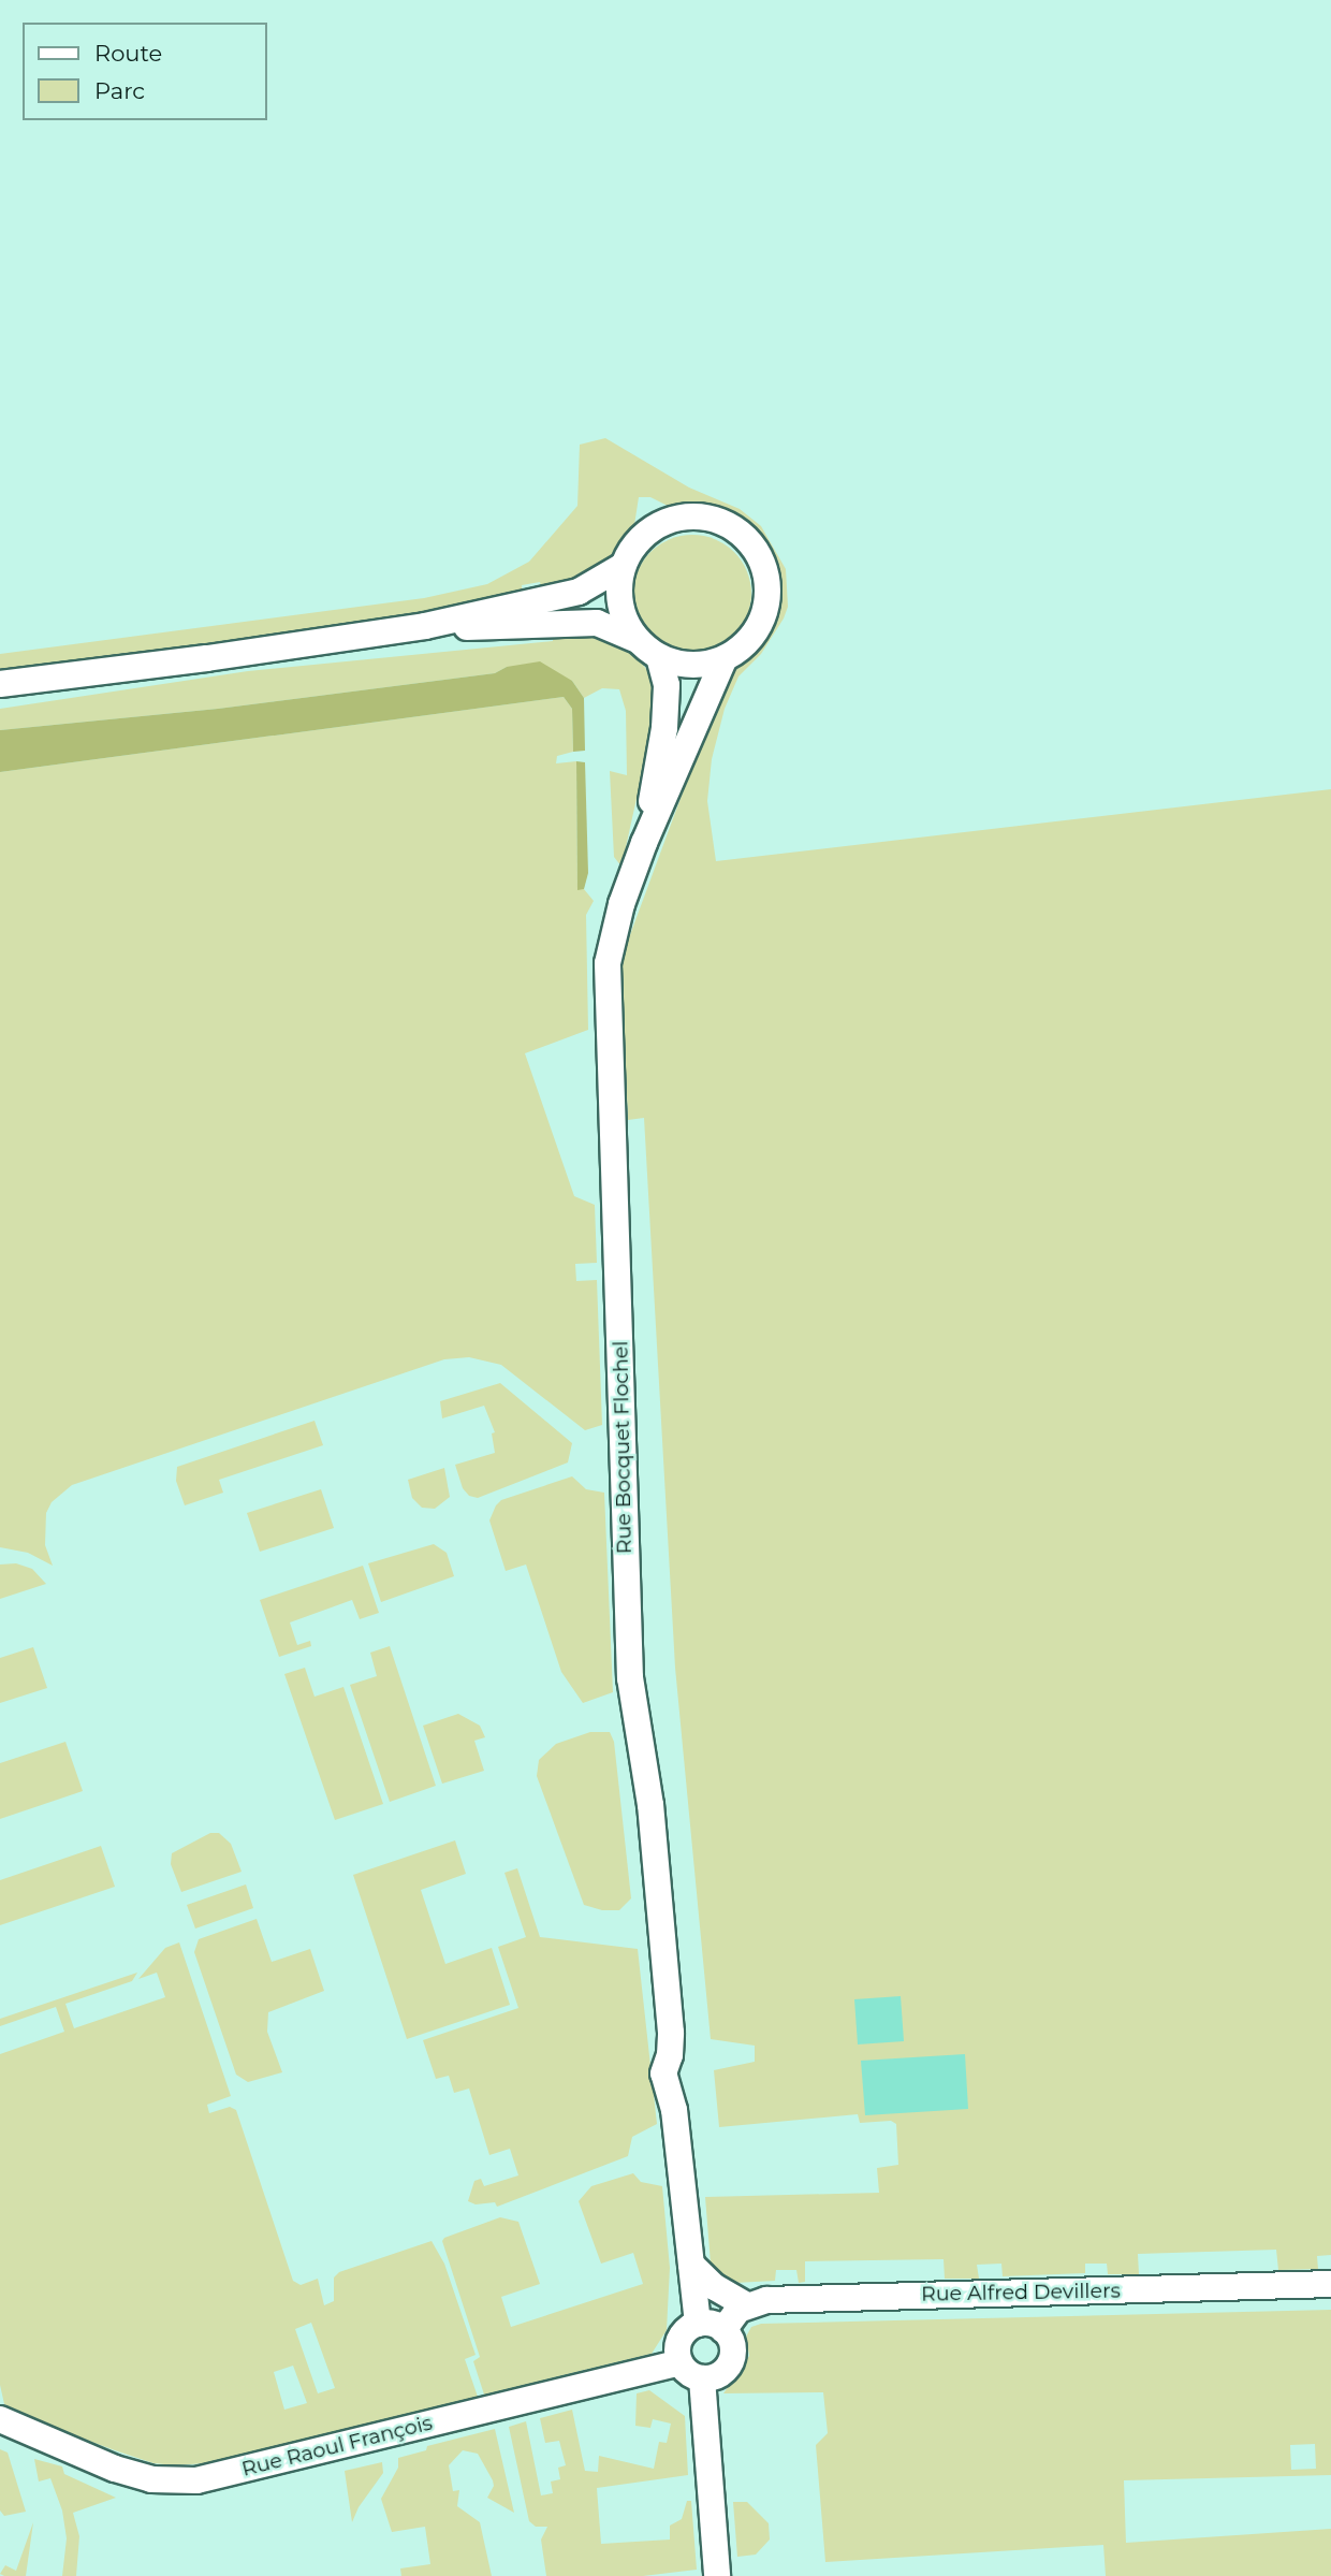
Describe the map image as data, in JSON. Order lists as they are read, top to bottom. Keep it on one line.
{"streets":{"street":["Rue Bocquet Flochel","Rue Alfred Devillers","Rue Raoul François"]},"crossings":[["Rue Bocquet Flochel","Rue Raoul François"]],"legend":["Route","Parc"]}
